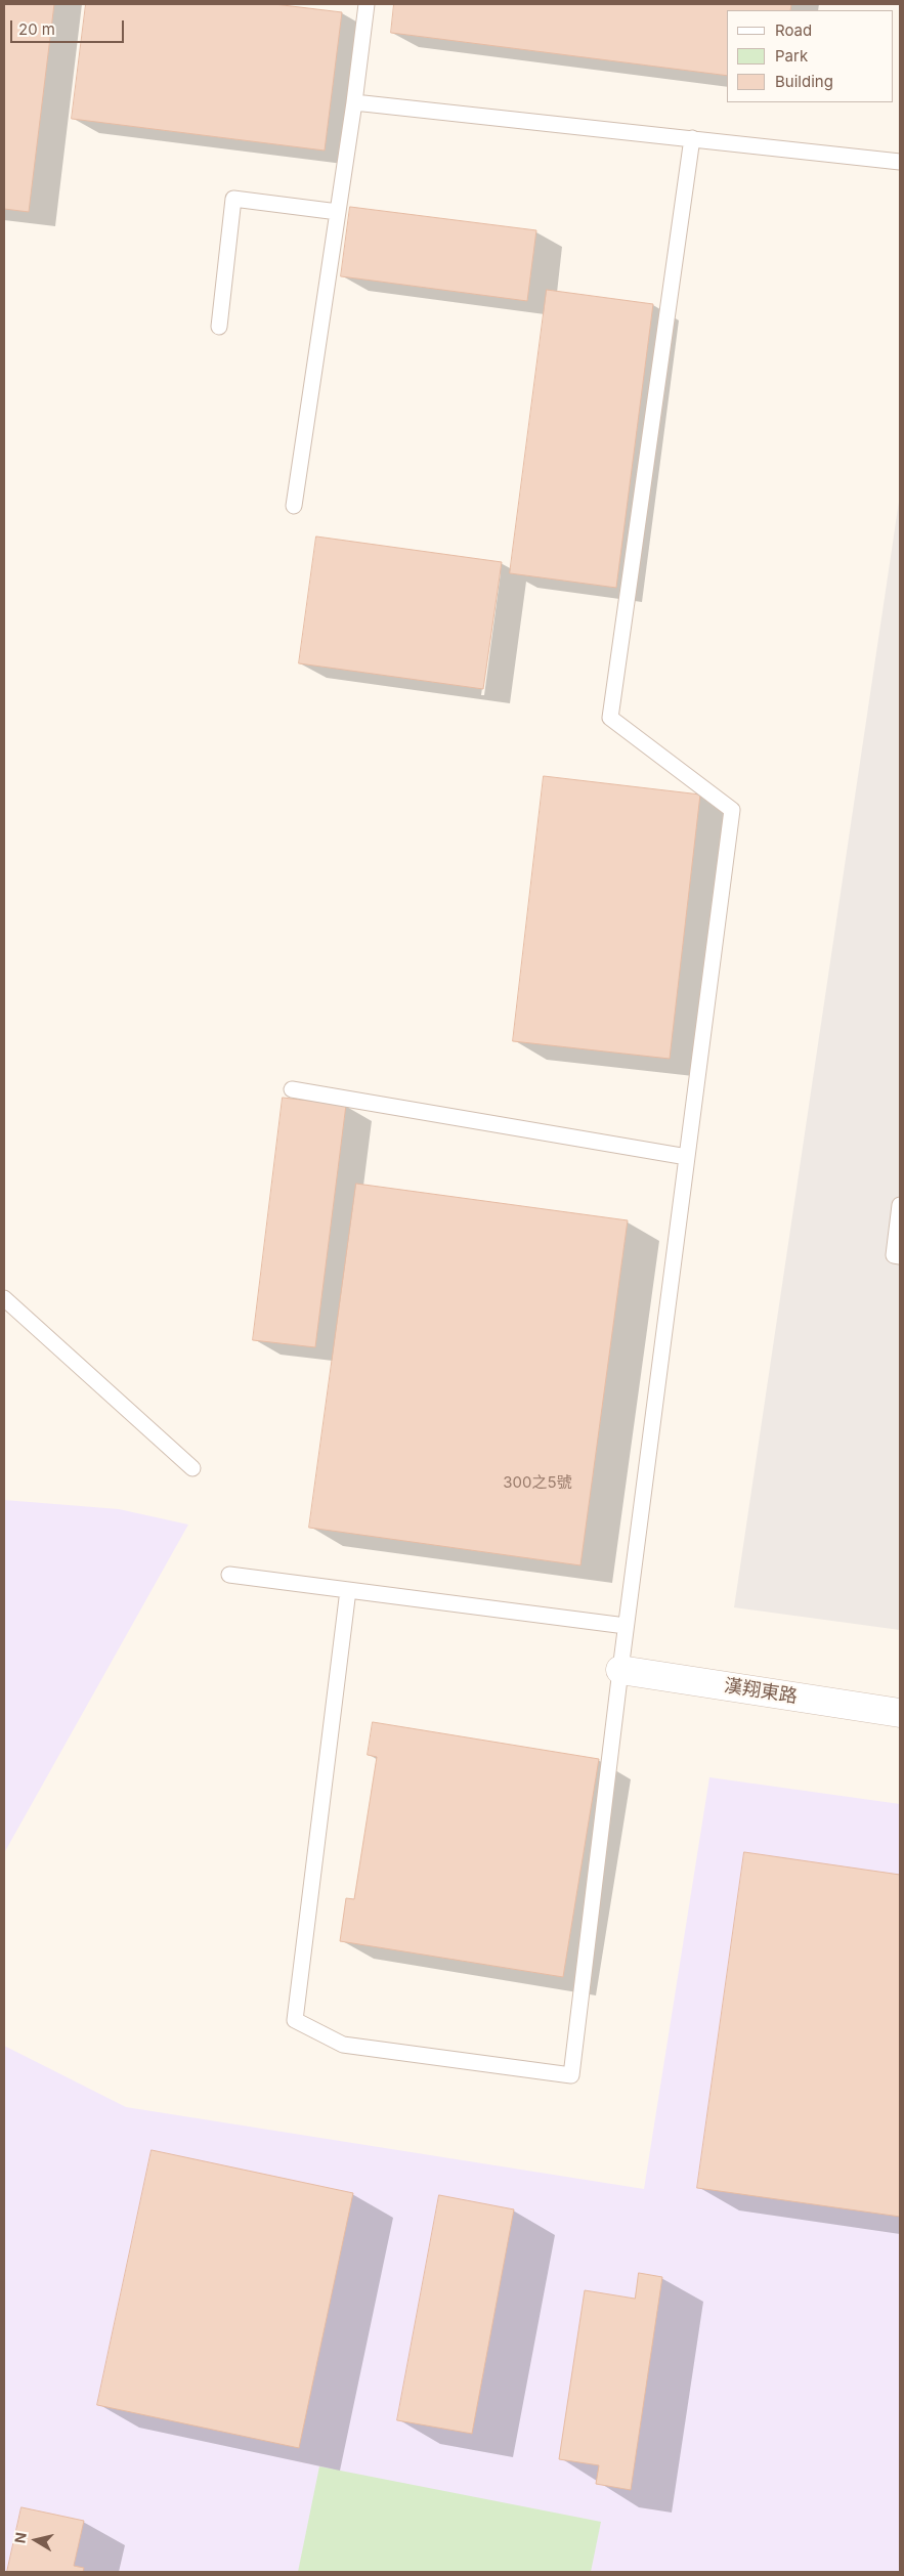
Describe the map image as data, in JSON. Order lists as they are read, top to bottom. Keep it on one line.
{"streets":{"street":["漢翔東路"]},"house_numbers":["300之5號"],"legend":["Road","Park","Building"],"scale_bar":"20 m","north":"left"}
